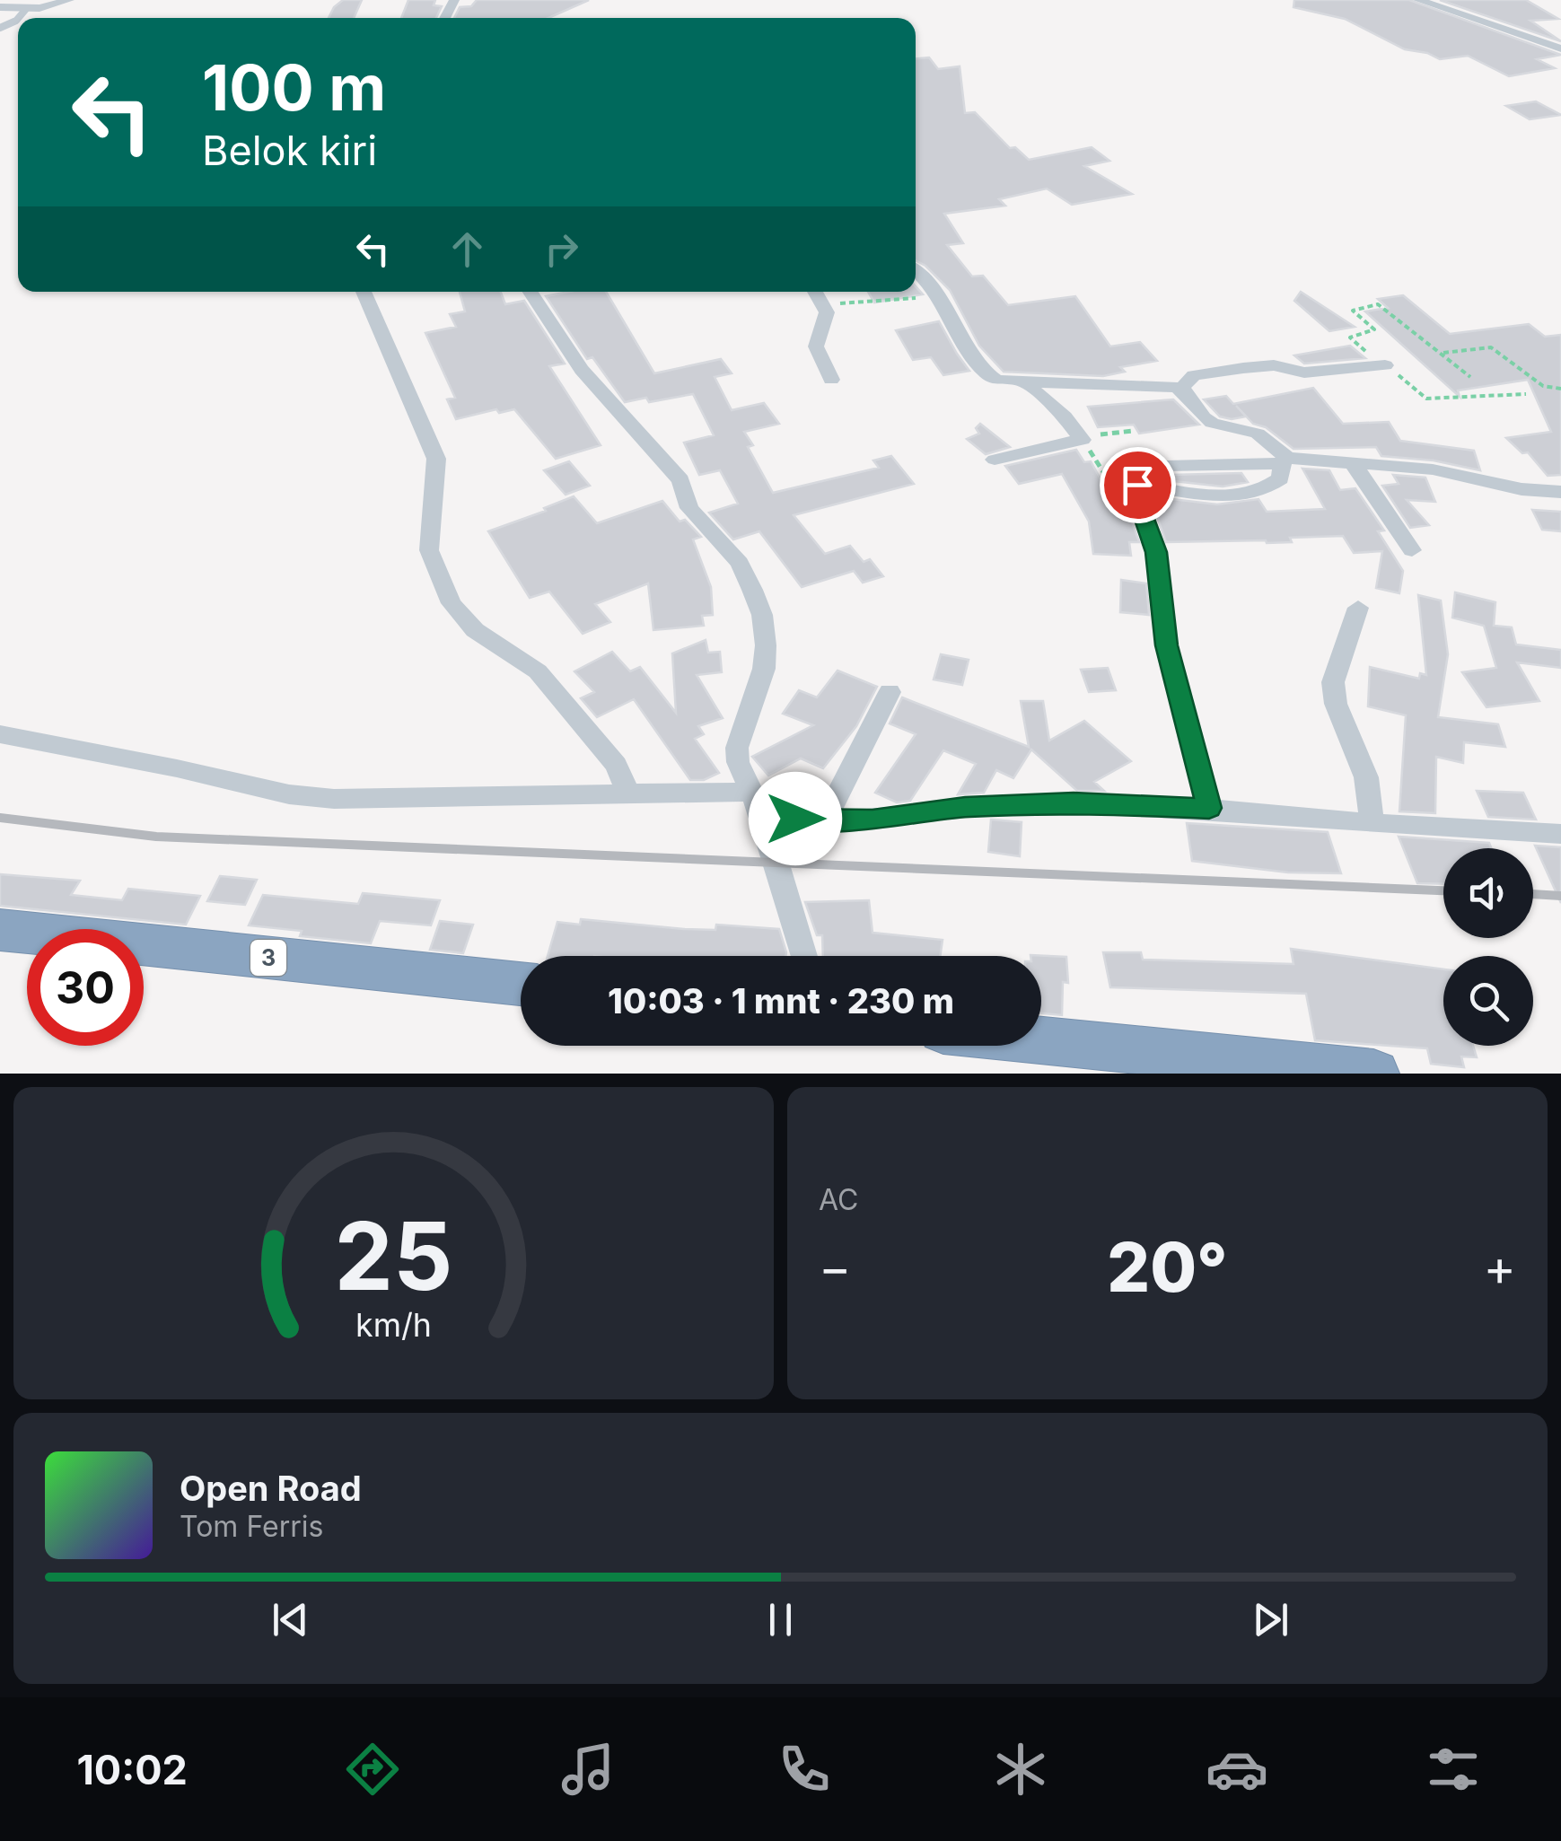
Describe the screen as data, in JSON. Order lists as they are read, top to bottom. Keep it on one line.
{"streets":{"highway":["3"]},"page":{"turn":["100 m","Belok kiri"],"limit":"30","trip":"10:03 · 1 mnt · 230 m","tile":"AC","heat":["−","20°","+"],"song":["Open Road","Tom Ferris"],"tabs":"10:02","gauge":["25","km/h"]}}
